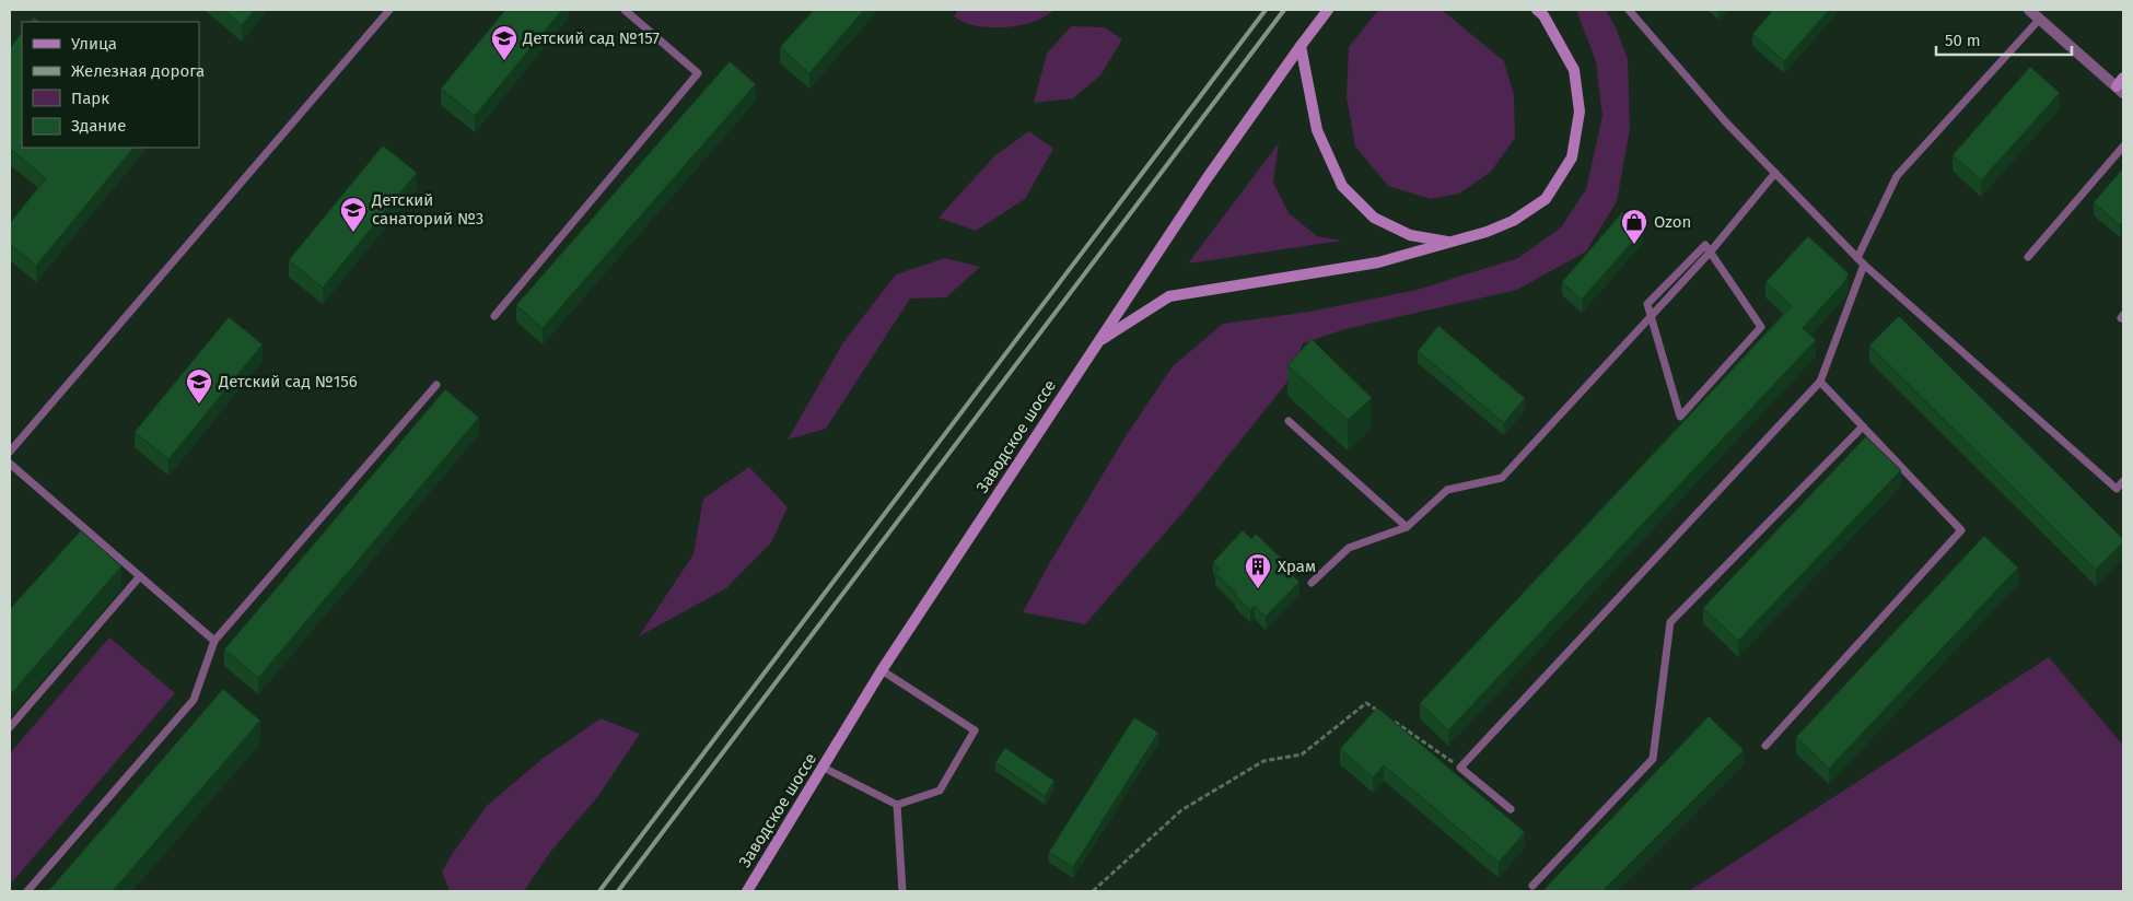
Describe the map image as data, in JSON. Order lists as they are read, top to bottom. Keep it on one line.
{"streets":{"main road":["Заводское шоссе"]},"places":{"school or university":["Детский сад №157","Детский санаторий №3","Детский сад №156"],"shop":["Ozon"],"building":["Храм"]},"legend":["Улица","Железная дорога","Парк","Здание"],"scale_bar":"50 m"}
